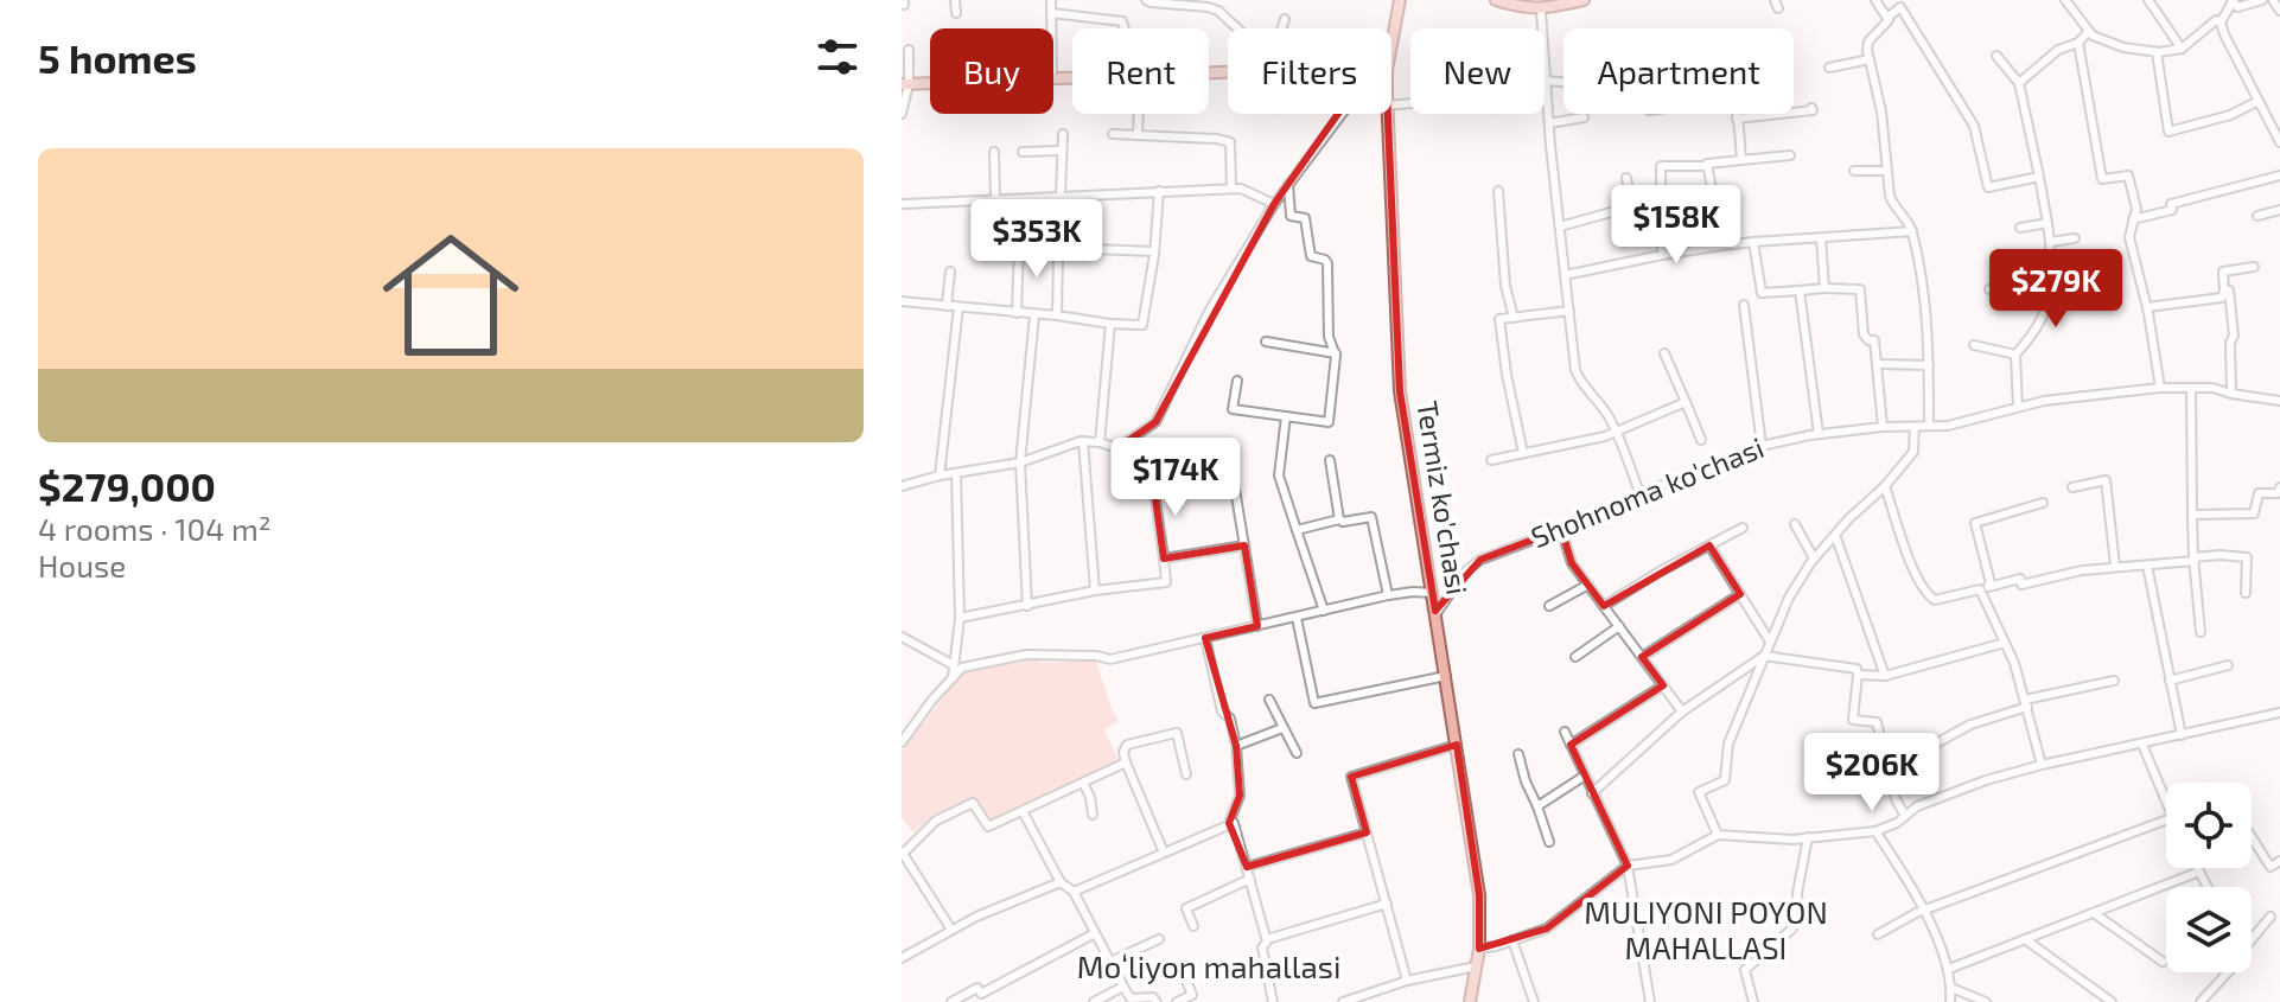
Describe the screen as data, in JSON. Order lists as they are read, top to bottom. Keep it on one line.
{"streets":{"main road":["Termiz ko'chasi"],"street":["Shohnoma ko'chasi"]},"crossings":[["Shohnoma ko'chasi","Termiz ko'chasi"]],"districts":["MULIYONI POYON MAHALLASI","Moʻliyon mahallasi"],"page":{"heading":"5 homes","chip":["Buy","Rent","Filters","New","Apartment"],"list":[{"name":"$279,000","note":"4 rooms · 104 m² · House"}],"price":["$158K","$353K","$279K","$174K","$206K"]}}
